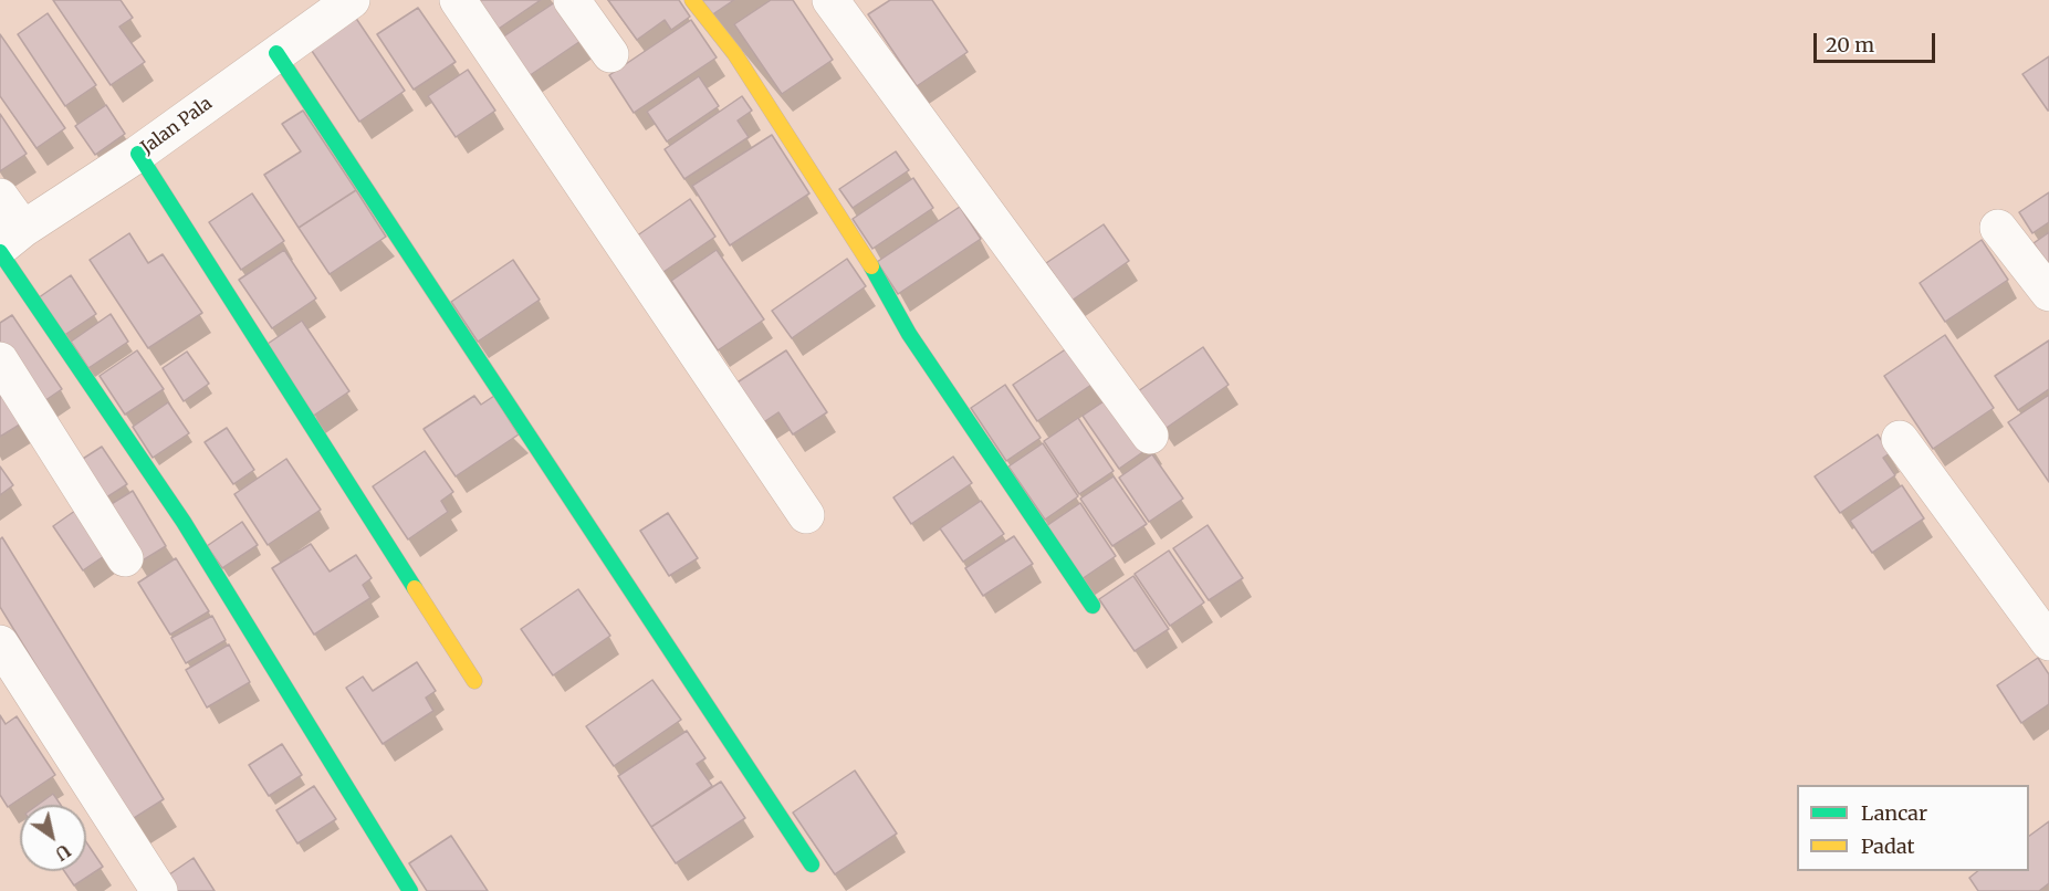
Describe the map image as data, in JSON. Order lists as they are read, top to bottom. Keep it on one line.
{"streets":{"street":["Jalan Pala"]},"legend":["Lancar","Padat"],"scale_bar":"20 m","north":"bottom right"}
